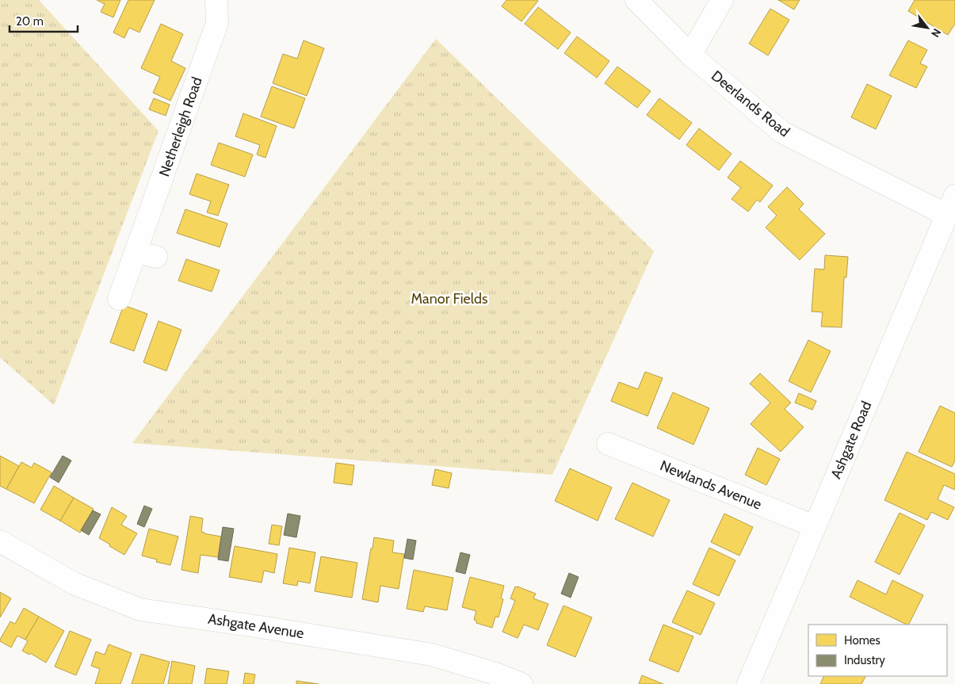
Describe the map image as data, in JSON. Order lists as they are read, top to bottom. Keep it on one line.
{"streets":{"street":["Deerlands Road","Netherleigh Road","Ashgate Road","Newlands Avenue","Ashgate Avenue"]},"crossings":[["Deerlands Road","Ashgate Road"],["Ashgate Road","Newlands Avenue"]],"parks":["Manor Fields"],"legend":["Homes","Industry"],"scale_bar":"20 m","north":"bottom right"}
